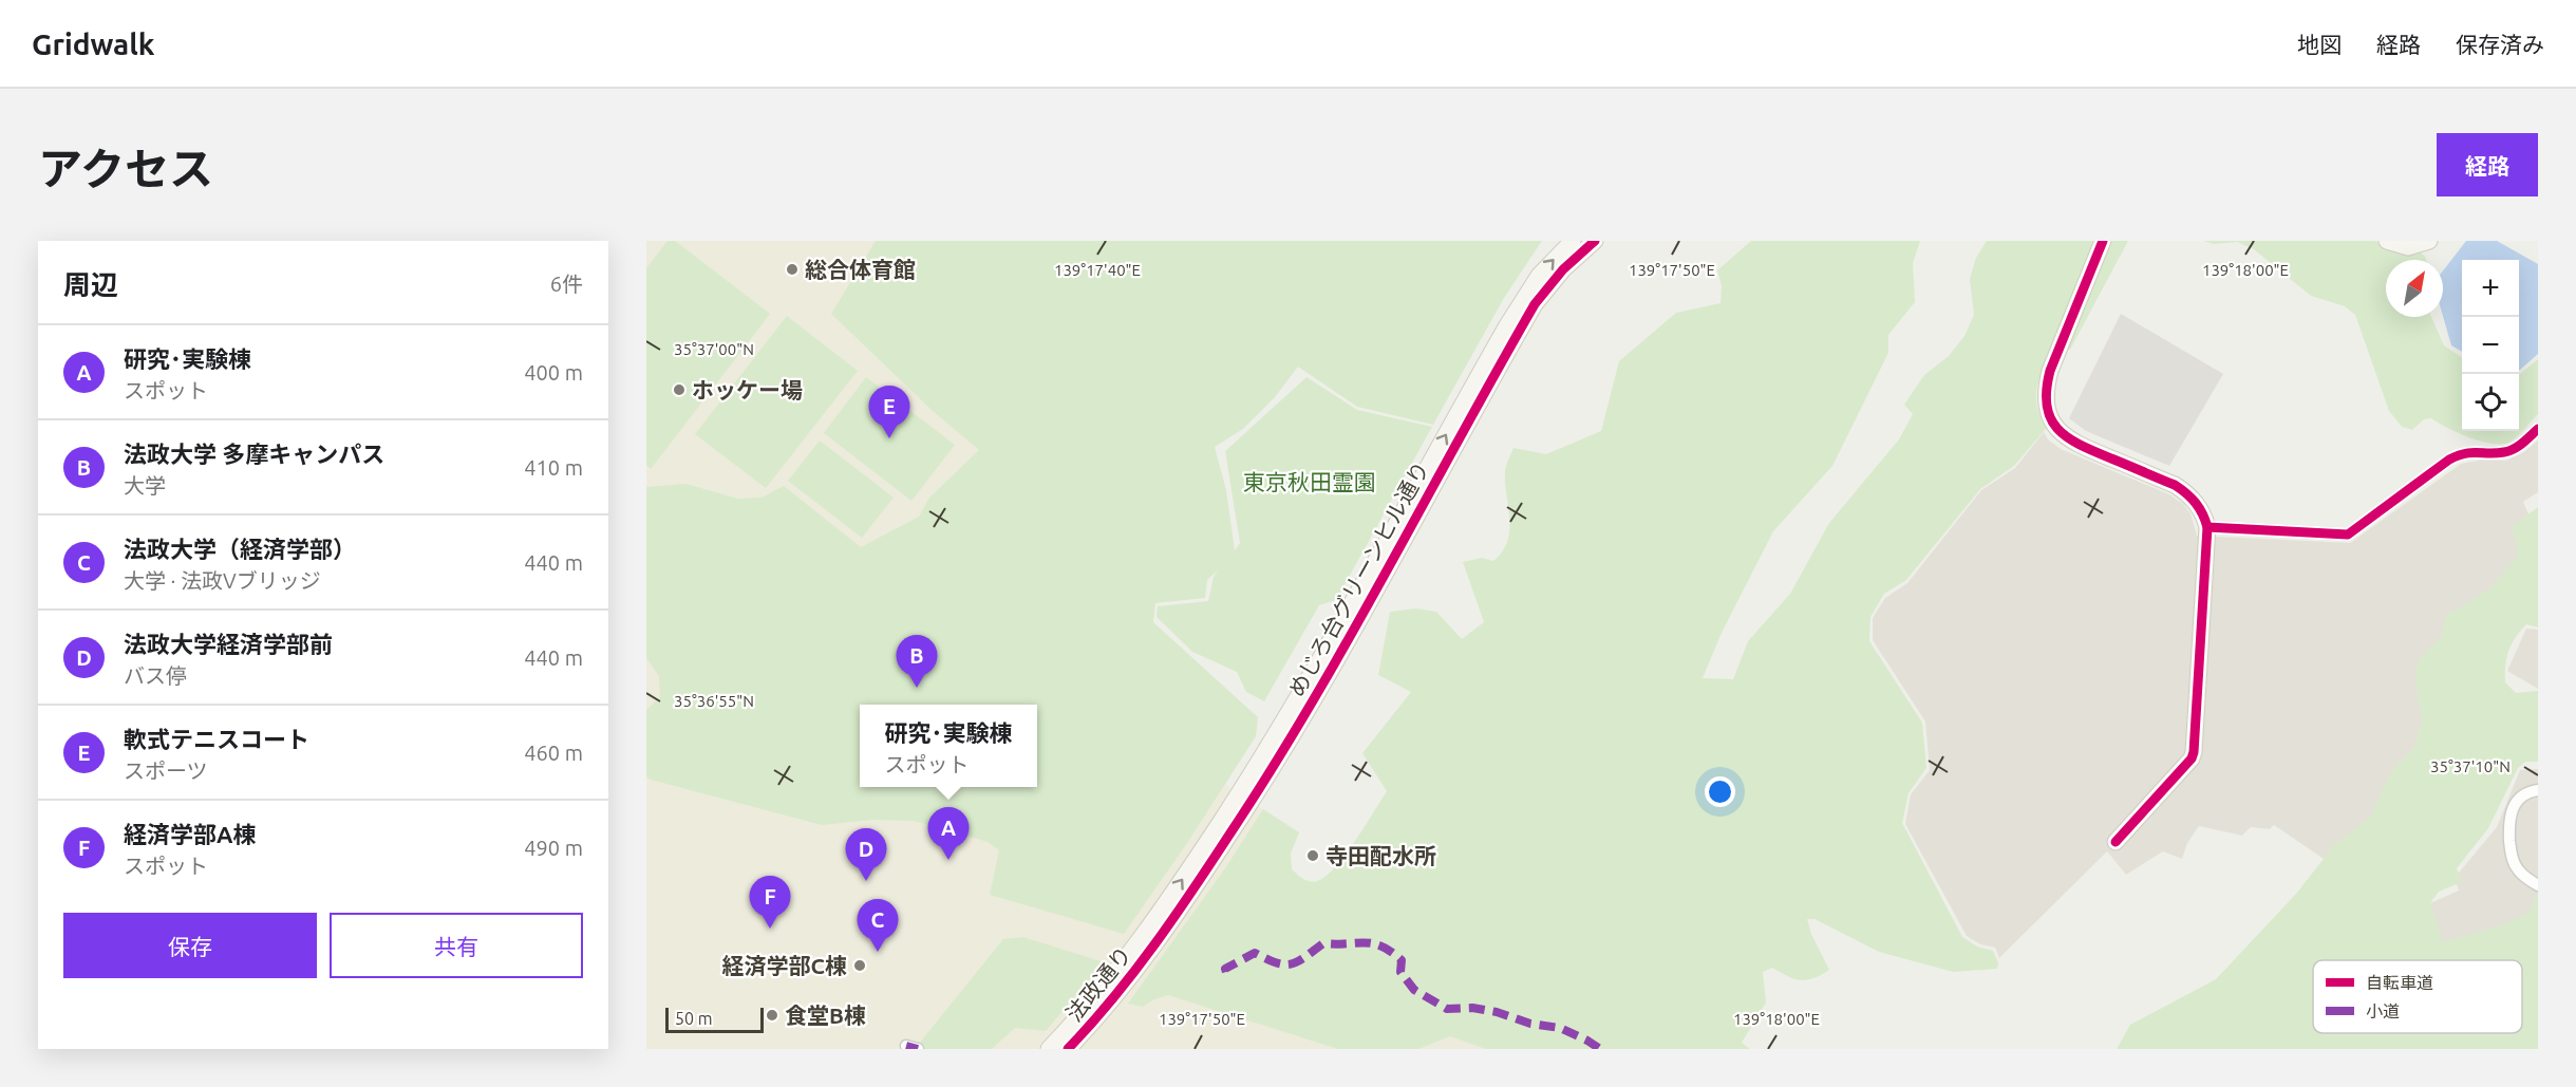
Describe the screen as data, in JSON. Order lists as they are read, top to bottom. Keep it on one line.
{"streets":{"street":["めじろ台グリーンヒル通り","法政通り"]},"crossings":[["めじろ台グリーンヒル通り","法政通り"]],"parks":["東京秋田霊園"],"places":["総合体育館","ホッケー場","寺田配水所","経済学部C棟","食堂B棟"],"legend":["自転車道","小道"],"scale_bar":"50 m","north":"top right","page":{"header":"Gridwalk","nav":["地図","経路","保存済み"],"title":"アクセス","buttons":["経路",["保存","共有"]],"heading":["周辺","6件"],"map_buttons":["+","−"],"list":[{"mark":"A","name":"研究･実験棟","note":"スポット","value":"400 m"},{"mark":"B","name":"法政大学 多摩キャンパス","note":"大学","value":"410 m"},{"mark":"C","name":"法政大学（経済学部）","note":"大学 · 法政Vブリッジ","value":"440 m"},{"mark":"D","name":"法政大学経済学部前","note":"バス停","value":"440 m"},{"mark":"E","name":"軟式テニスコート","note":"スポーツ","value":"460 m"},{"mark":"F","name":"経済学部A棟","note":"スポット","value":"490 m"}],"pins":["E","B","A","D","F","C"],"popup":["研究･実験棟","スポット"],"scale":"50 m"},"coordinates":["139°17'40\"E","139°17'50\"E","139°18'00\"E","35°37'00\"N","35°36'55\"N","35°37'10\"N"]}
